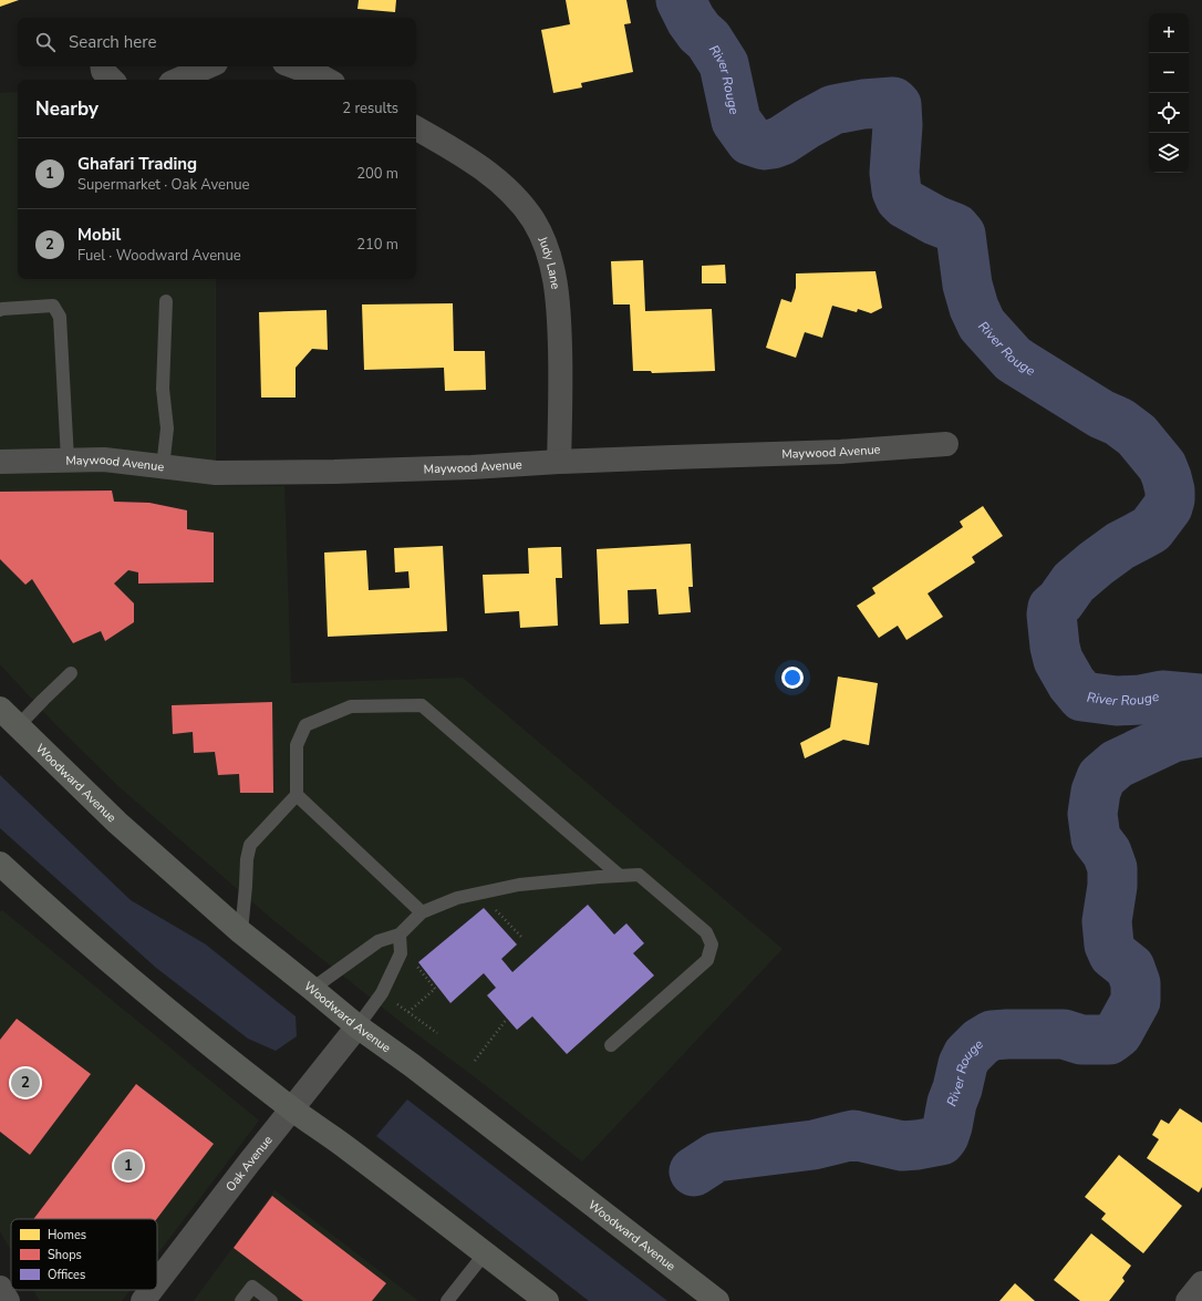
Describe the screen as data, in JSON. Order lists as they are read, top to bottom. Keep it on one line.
{"streets":{"main road":["Woodward Avenue"],"street":["Judy Lane","Maywood Avenue","Oak Avenue"]},"crossings":[["Judy Lane","Maywood Avenue"],["Woodward Avenue","Oak Avenue"]],"water":["River Rouge"],"legend":["Homes","Shops","Offices"],"page":{"map_buttons":["+","−"],"search":"Search here","heading":["Nearby","2 results"],"list":[{"mark":"1","name":"Ghafari Trading","note":"Supermarket · Oak Avenue","value":"200 m"},{"mark":"2","name":"Mobil","note":"Fuel · Woodward Avenue","value":"210 m"}],"pins":["2","1"]}}
